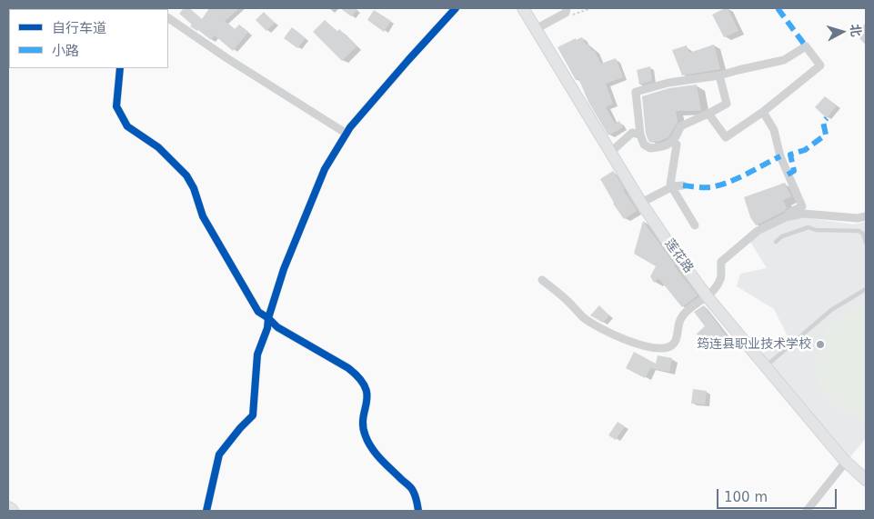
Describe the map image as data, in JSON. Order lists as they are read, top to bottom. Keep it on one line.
{"streets":{"main road":["莲花路"]},"places":["筠连县职业技术学校"],"legend":["自行车道","小路"],"scale_bar":"100 m","north":"right"}
